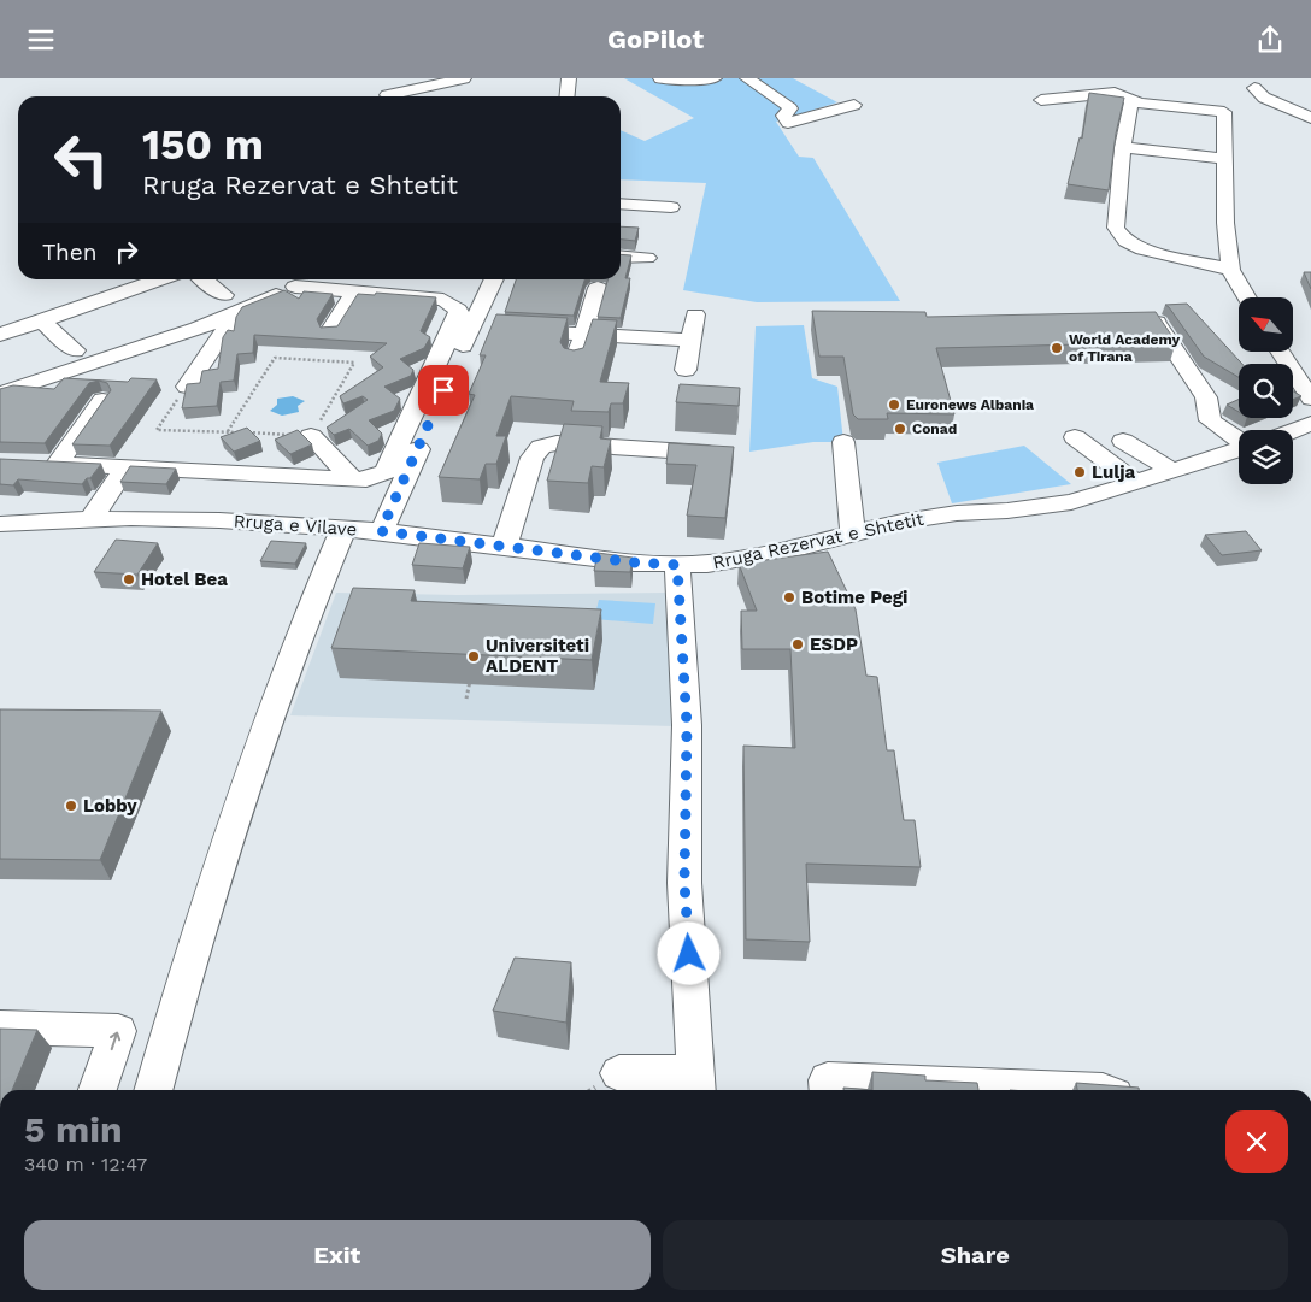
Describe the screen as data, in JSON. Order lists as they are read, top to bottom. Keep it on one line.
{"streets":{"street":["Rruga e Vilave","Rruga Rezervat e Shtetit"]},"crossings":[["Rruga e Vilave","Rruga Rezervat e Shtetit"]],"places":["World Academy of Tirana","Euronews Albania","Conad","Lulja","Hotel Bea","Botime Pegi","ESDP","Universiteti ALDENT","Lobby"],"north":"top left","page":{"header":"GoPilot","turn":["150 m","Rruga Rezervat e Shtetit"],"then":"Then","heading":["5 min","340 m · 12:47"],"buttons":["Exit","Share"]}}
